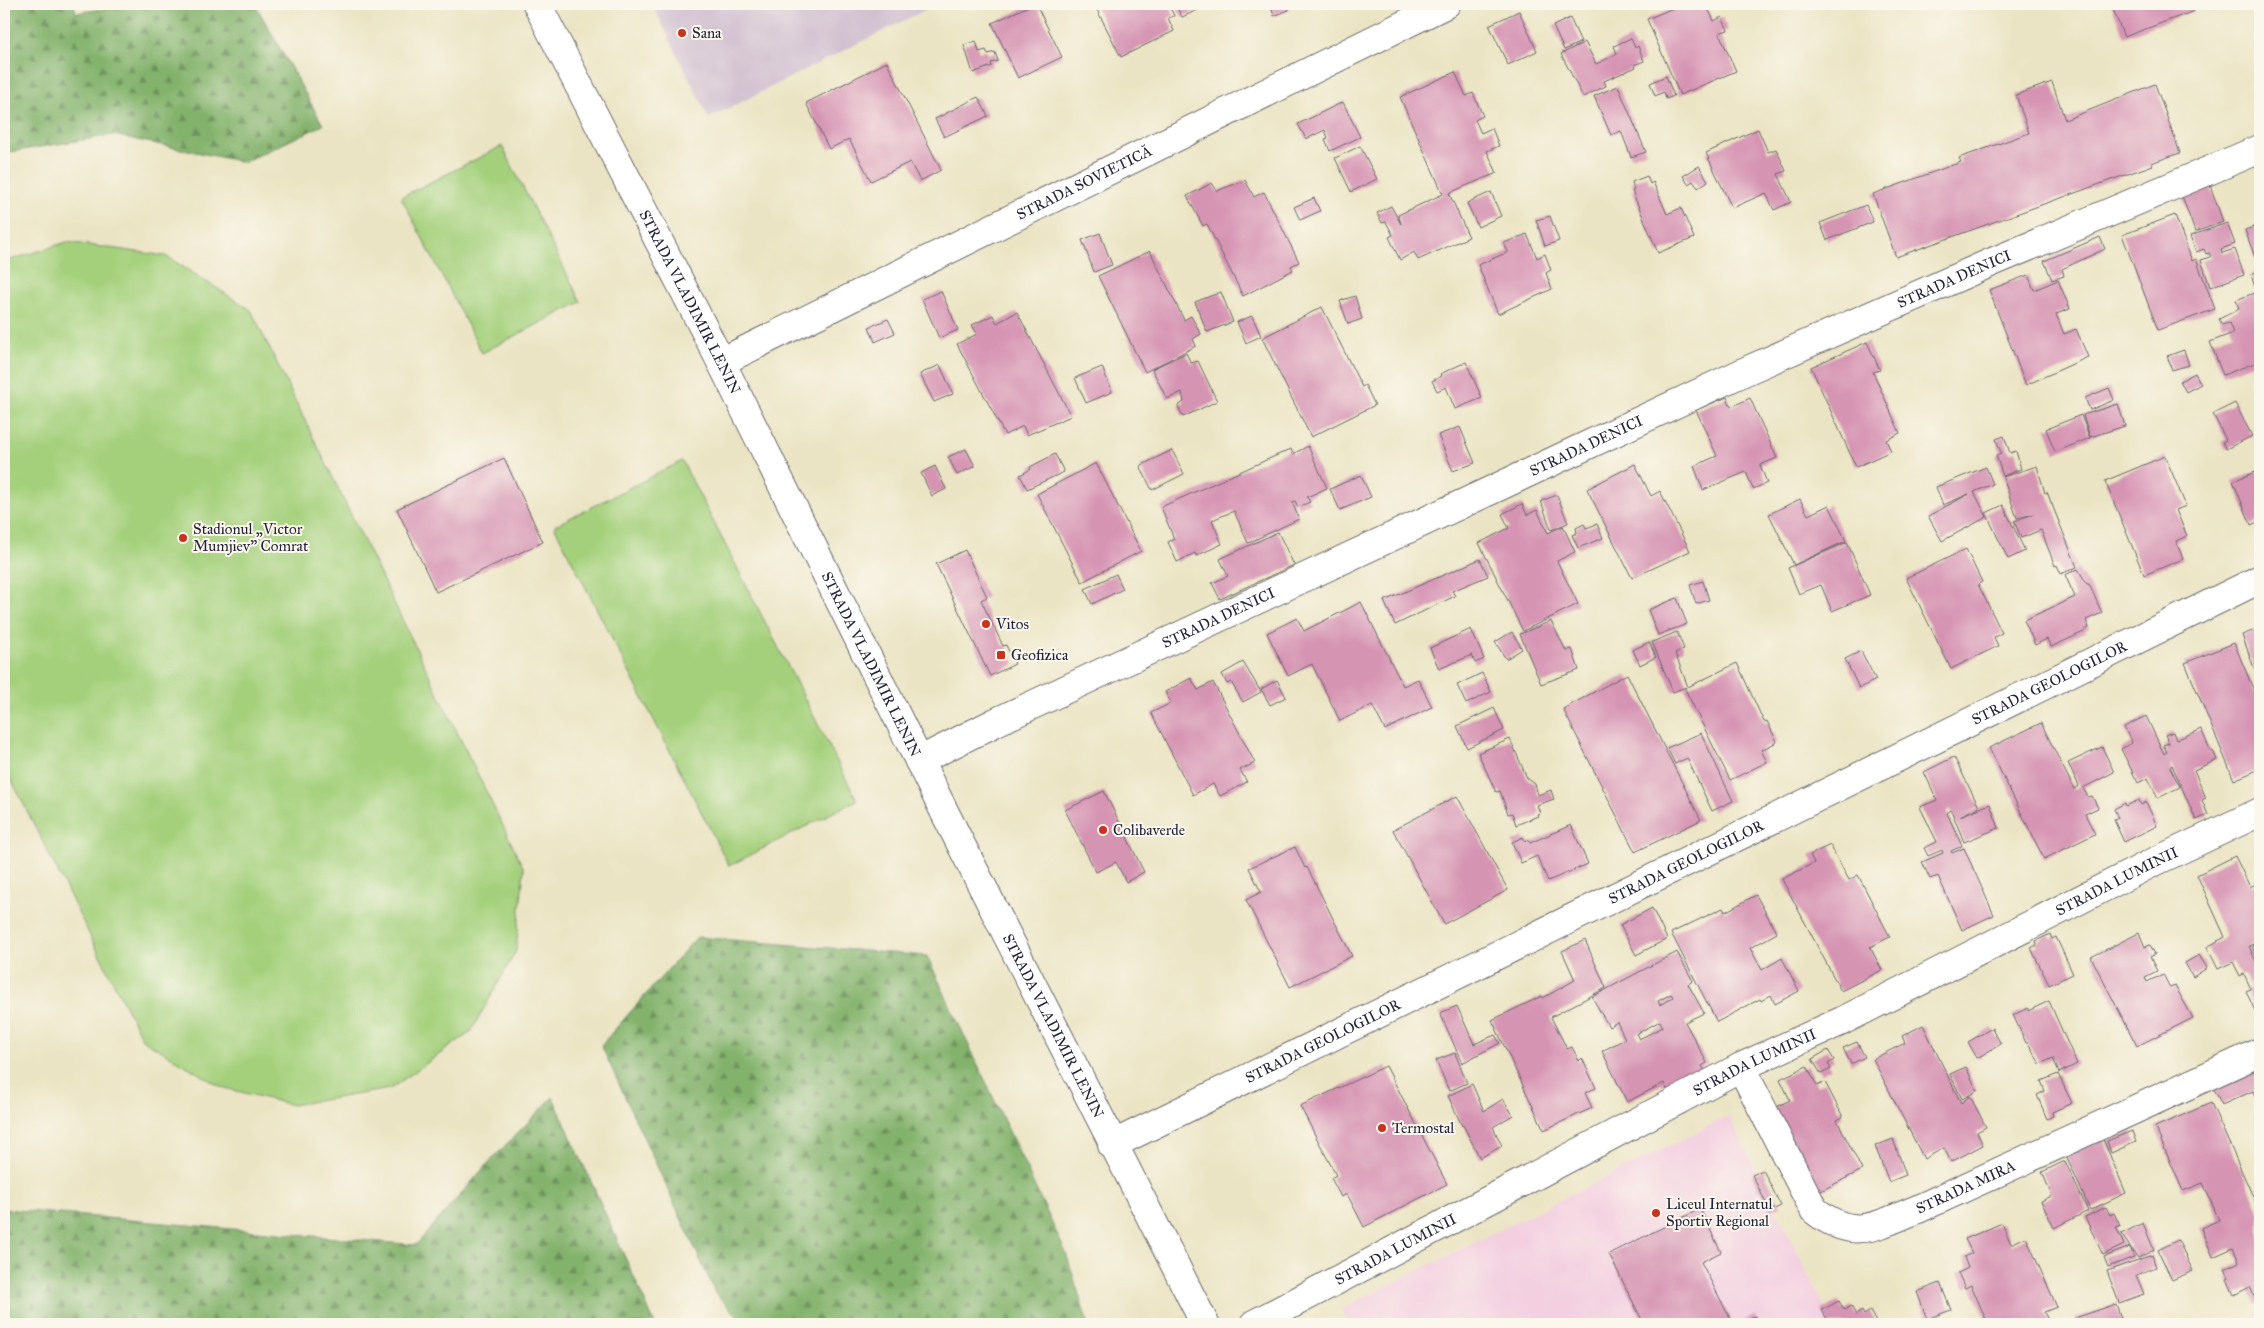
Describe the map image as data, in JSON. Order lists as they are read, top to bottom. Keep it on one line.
{"streets":{"street":["STRADA SOVIETICĂ","STRADA DENICI","STRADA VLADIMIR LENIN","STRADA GEOLOGILOR","STRADA LUMINII","STRADA MIRA"]},"crossings":[["STRADA SOVIETICĂ","STRADA VLADIMIR LENIN"],["STRADA DENICI","STRADA VLADIMIR LENIN"],["STRADA VLADIMIR LENIN","STRADA GEOLOGILOR"],["STRADA LUMINII","STRADA MIRA"]],"places":{"other":["Sana","Stadionul „Victor Mumjiev” Comrat","Vitos","Colibaverde","Termostal","Liceul Internatul Sportiv Regional"],"transit":["Geofizica"]}}
